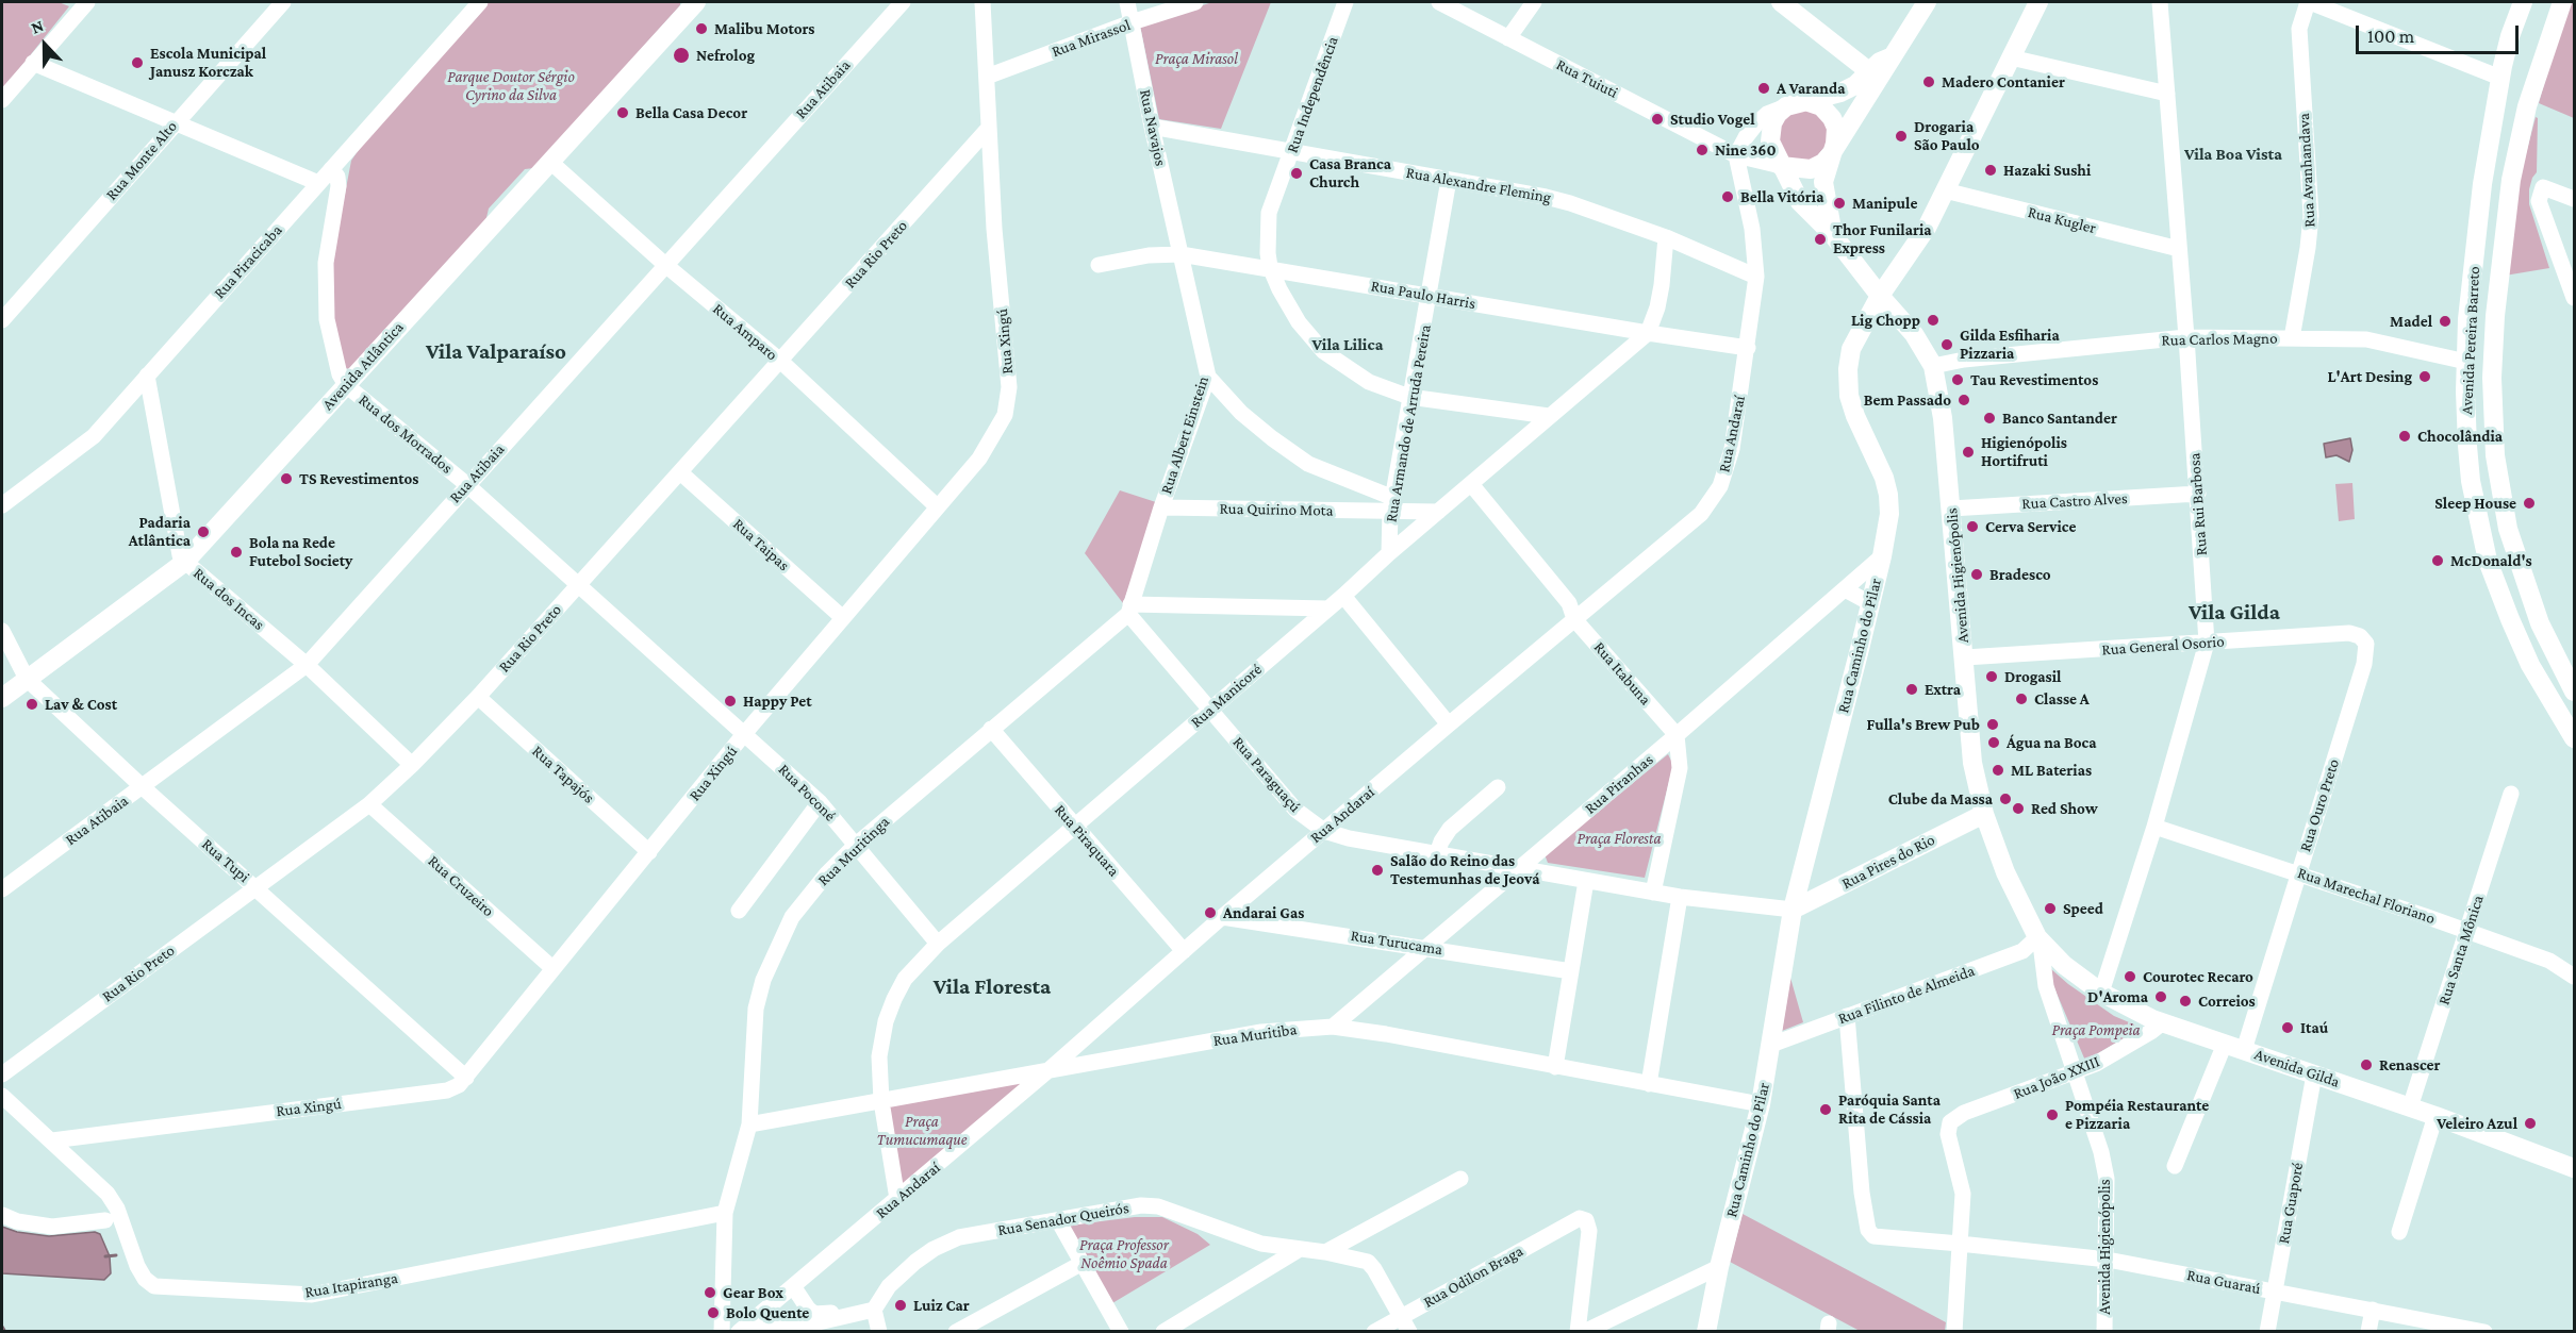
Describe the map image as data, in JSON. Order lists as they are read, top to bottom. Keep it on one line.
{"streets":{"main road":["Avenida Pereira Barreto","Avenida Atlântica","Avenida Higienópolis","Rua Caminho do Pilar","Rua Pires do Rio","Avenida Gilda"],"street":["Rua Mirassol","Rua Tuiuti","Rua Atibaia","Rua Independência","Rua Navajos","Rua Monte Alto","Rua Avanhandava","Rua Alexandre Fleming","Rua Kugler","Rua Rio Preto","Rua Piracicaba","Rua Paulo Harris","Rua Amparo","Rua Carlos Magno","Rua Xingú","Rua Armando de Arruda Pereira","Rua dos Morrados","Rua Andaraí","Rua Albert Einstein","Rua Castro Alves","Rua Rui Barbosa","Rua Quirino Mota","Rua Taipas","Rua dos Incas","Rua General Osorio","Rua Itabuna","Rua Manicoré","Rua Tapajós","Rua Paraguaçú","Rua Piranhas","Rua Poconé","Rua Ouro Preto","Rua Piraquara","Rua Muritinga","Rua Tupi","Rua Cruzeiro","Rua Marechal Floriano","Rua Turucama","Rua Santa Mônica","Rua Filinto de Almeida","Rua Muritiba","Rua João XXIII","Rua Guaporé","Rua Senador Queirós","Rua Odilon Braga","Rua Guaraú","Rua Itapiranga"]},"crossings":[["Rua Mirassol","Rua Navajos"],["Rua Mirassol","Rua Xingú"],["Rua Tuiuti","Rua Andaraí"],["Rua Tuiuti","Avenida Higienópolis"],["Rua Atibaia","Rua Amparo"],["Rua Atibaia","Rua dos Morrados"],["Rua Atibaia","Rua dos Incas"],["Rua Atibaia","Rua Tupi"],["Rua Independência","Rua Alexandre Fleming"],["Rua Independência","Rua Paulo Harris"],["Rua Independência","Rua Armando de Arruda Pereira"],["Rua Independência","Rua Manicoré"],["Rua Navajos","Rua Alexandre Fleming"],["Rua Navajos","Rua Paulo Harris"],["Rua Navajos","Rua Albert Einstein"],["Rua Avanhandava","Rua Carlos Magno"],["Rua Alexandre Fleming","Rua Armando de Arruda Pereira"],["Rua Alexandre Fleming","Rua Andaraí"],["Rua Kugler","Rua Rui Barbosa"],["Rua Kugler","Rua Caminho do Pilar"],["Rua Rio Preto","Rua Amparo"],["Rua Rio Preto","Rua Xingú"],["Rua Rio Preto","Rua dos Morrados"],["Rua Rio Preto","Rua Taipas"],["Rua Rio Preto","Rua dos Incas"],["Rua Rio Preto","Rua Tapajós"],["Rua Rio Preto","Rua Tupi"],["Rua Rio Preto","Rua Cruzeiro"],["Rua Piracicaba","Rua dos Morrados"],["Rua Piracicaba","Rua dos Incas"],["Rua Paulo Harris","Rua Armando de Arruda Pereira"],["Rua Paulo Harris","Rua Andaraí"],["Rua Paulo Harris","Rua Albert Einstein"],["Rua Paulo Harris","Rua Manicoré"],["Rua Amparo","Rua Xingú"],["Rua Amparo","Avenida Atlântica"],["Rua Carlos Magno","Avenida Pereira Barreto"],["Rua Carlos Magno","Rua Rui Barbosa"],["Rua Carlos Magno","Avenida Higienópolis"],["Rua Xingú","Rua dos Morrados"],["Rua Xingú","Rua Taipas"],["Rua Xingú","Rua Tapajós"],["Rua Xingú","Rua Poconé"],["Rua Xingú","Rua Tupi"],["Rua Xingú","Rua Cruzeiro"],["Rua Xingú","Rua Itapiranga"],["Avenida Atlântica","Rua dos Morrados"],["Avenida Atlântica","Rua dos Incas"],["Avenida Atlântica","Rua Tupi"],["Rua Armando de Arruda Pereira","Rua Quirino Mota"],["Rua Armando de Arruda Pereira","Rua Manicoré"],["Rua dos Morrados","Rua Poconé"],["Rua Andaraí","Rua Itabuna"],["Rua Andaraí","Rua Manicoré"],["Rua Andaraí","Rua Paraguaçú"],["Rua Andaraí","Rua Piraquara"],["Rua Andaraí","Rua Turucama"],["Rua Andaraí","Rua Muritiba"],["Rua Albert Einstein","Rua Quirino Mota"],["Rua Albert Einstein","Rua Paraguaçú"],["Rua Albert Einstein","Rua Muritinga"],["Rua Castro Alves","Rua Rui Barbosa"],["Rua Castro Alves","Avenida Higienópolis"],["Rua Rui Barbosa","Rua General Osorio"],["Rua Rui Barbosa","Rua Marechal Floriano"],["Rua Rui Barbosa","Avenida Gilda"],["Rua Quirino Mota","Rua Manicoré"],["Avenida Higienópolis","Rua Caminho do Pilar"],["Avenida Higienópolis","Rua General Osorio"],["Avenida Higienópolis","Rua Pires do Rio"],["Avenida Higienópolis","Rua Filinto de Almeida"],["Avenida Higienópolis","Avenida Gilda"],["Avenida Higienópolis","Rua João XXIII"],["Avenida Higienópolis","Rua Guaraú"],["Rua Caminho do Pilar","Rua Paraguaçú"],["Rua Caminho do Pilar","Rua Piranhas"],["Rua Caminho do Pilar","Rua Pires do Rio"],["Rua Caminho do Pilar","Rua Filinto de Almeida"],["Rua Caminho do Pilar","Rua Muritiba"],["Rua General Osorio","Rua Ouro Preto"],["Rua Itabuna","Rua Manicoré"],["Rua Itabuna","Rua Piranhas"],["Rua Manicoré","Rua Paraguaçú"],["Rua Manicoré","Rua Poconé"],["Rua Manicoré","Rua Piraquara"],["Rua Manicoré","Rua Muritiba"],["Rua Paraguaçú","Rua Piranhas"],["Rua Paraguaçú","Rua Muritinga"],["Rua Paraguaçú","Rua Pires do Rio"],["Rua Piranhas","Rua Turucama"],["Rua Piranhas","Rua Muritiba"],["Rua Poconé","Rua Muritinga"],["Rua Ouro Preto","Rua Marechal Floriano"],["Rua Ouro Preto","Avenida Gilda"],["Rua Piraquara","Rua Muritinga"],["Rua Muritinga","Rua Muritiba"],["Rua Muritinga","Rua Itapiranga"],["Rua Marechal Floriano","Rua Santa Mônica"],["Rua Santa Mônica","Avenida Gilda"],["Rua Filinto de Almeida","Avenida Gilda"],["Rua Filinto de Almeida","Rua Guaraú"],["Avenida Gilda","Rua João XXIII"],["Avenida Gilda","Rua Guaporé"],["Rua João XXIII","Rua Guaraú"],["Rua Guaporé","Rua Guaraú"],["Rua Senador Queirós","Rua Odilon Braga"]],"districts":["Vila Boa Vista","Vila Lilica","Vila Valparaíso","Vila Gilda","Vila Floresta"],"parks":["Praça Mirasol","Parque Doutor Sérgio Cyrino da Silva","Praça Floresta","Praça Pompeia","Praça Tumucumaque","Praça Professor Noêmio Spada"],"places":["Malibu Motors","Nefrolog","Escola Municipal Janusz Korczak","Madero Contanier","A Varanda","Bella Casa Decor","Studio Vogel","Drogaria São Paulo","Nine 360","Hazaki Sushi","Casa Branca Church","Bella Vitória","Manipule","Thor Funilaria Express","Lig Chopp","Madel","Gilda Esfiharia Pizzaria","L'Art Desing","Tau Revestimentos","Bem Passado","Banco Santander","Chocolândia","Higienópolis Hortifruti","TS Revestimentos","Sleep House","Cerva Service","Padaria Atlântica","Bola na Rede Futebol Society","McDonald's","Bradesco","Drogasil","Extra","Classe A","Happy Pet","Lav & Cost","Fulla's Brew Pub","Água na Boca","ML Baterias","Clube da Massa","Red Show","Salão do Reino das Testemunhas de Jeová","Speed","Andarai Gas","Courotec Recaro","D'Aroma","Correios","Itaú","Renascer","Paróquia Santa Rita de Cássia","Pompéia Restaurante e Pizzaria","Veleiro Azul","Gear Box","Luiz Car","Bolo Quente"],"scale_bar":"100 m","north":"top"}
